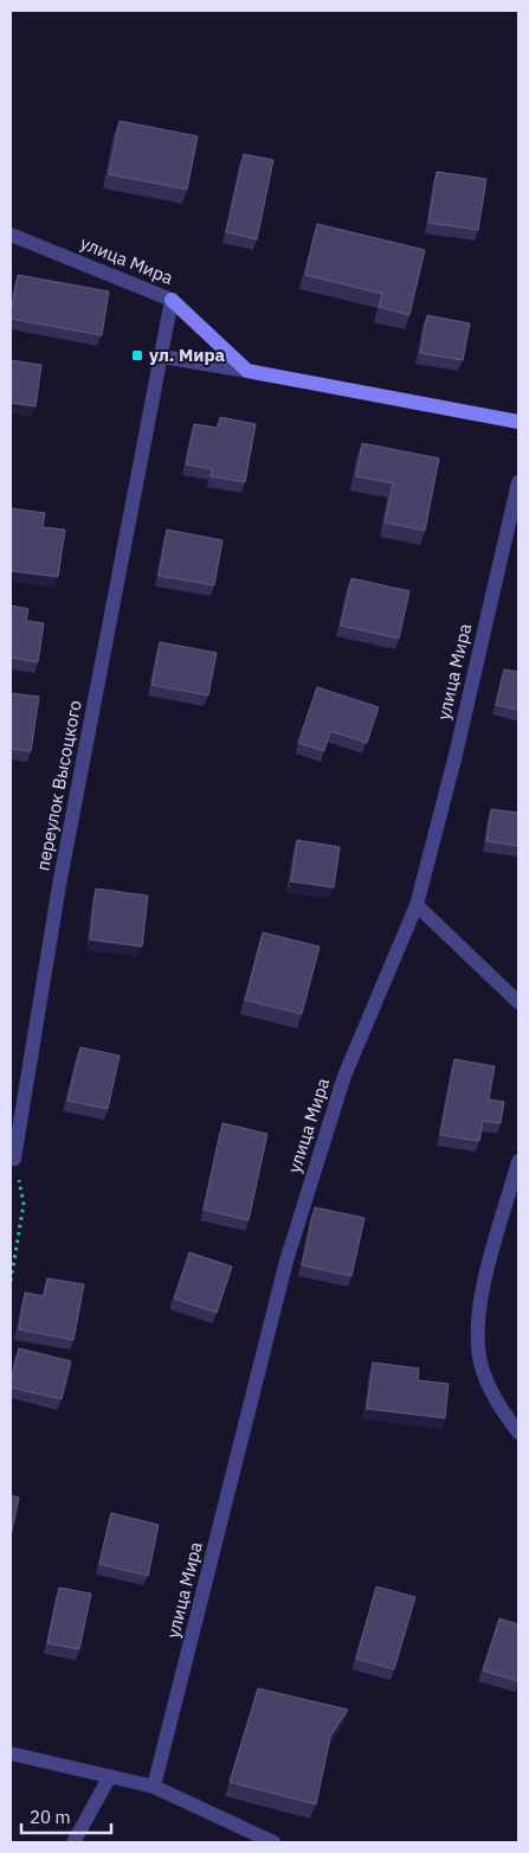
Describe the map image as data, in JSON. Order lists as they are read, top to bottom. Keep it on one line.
{"streets":{"street":["улица Мира","переулок Высоцкого"]},"crossings":[["улица Мира","переулок Высоцкого"]],"places":{"transit":["ул. Мира"]},"scale_bar":"20 m"}
